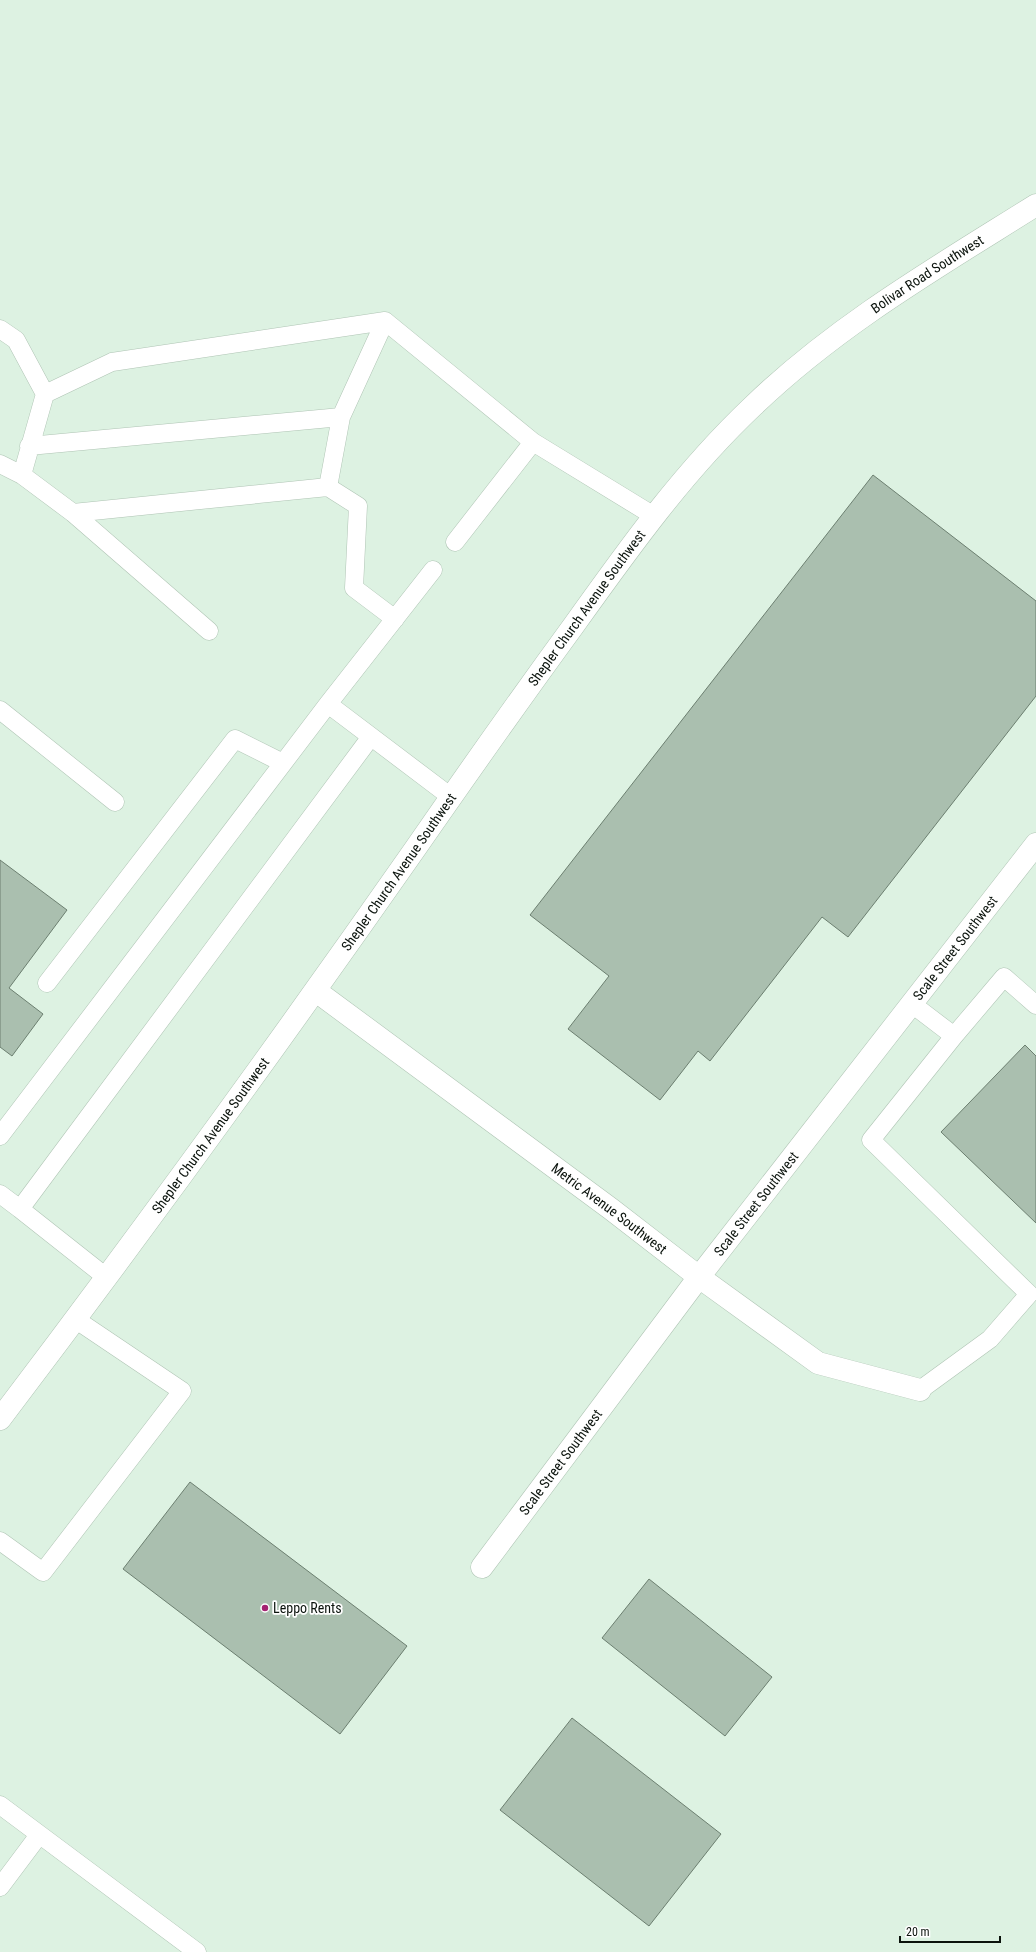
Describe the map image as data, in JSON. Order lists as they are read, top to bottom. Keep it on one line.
{"streets":{"street":["Bolivar Road Southwest","Shepler Church Avenue Southwest","Scale Street Southwest","Metric Avenue Southwest"]},"crossings":[["Bolivar Road Southwest","Shepler Church Avenue Southwest"],["Shepler Church Avenue Southwest","Metric Avenue Southwest"],["Scale Street Southwest","Metric Avenue Southwest"]],"places":["Leppo Rents"],"scale_bar":"20 m"}
